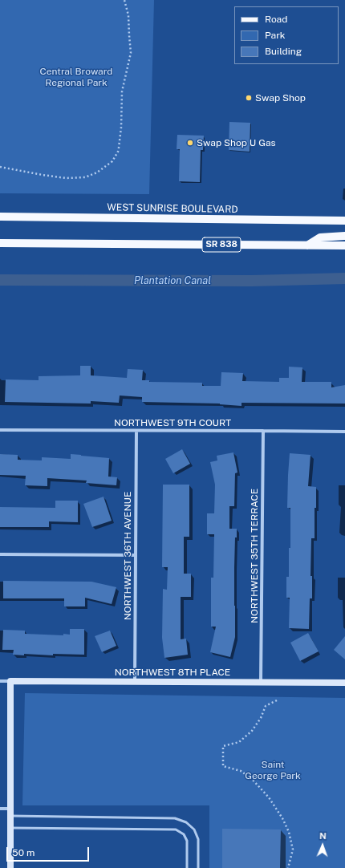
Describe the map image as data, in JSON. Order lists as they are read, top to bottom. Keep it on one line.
{"streets":{"main road":["WEST SUNRISE BOULEVARD","SR 838"],"street":["NORTHWEST 9TH COURT","NORTHWEST 36TH AVENUE","NORTHWEST 35TH TERRACE","NORTHWEST 8TH PLACE"]},"crossings":[["NORTHWEST 9TH COURT","NORTHWEST 36TH AVENUE"],["NORTHWEST 9TH COURT","NORTHWEST 35TH TERRACE"],["NORTHWEST 36TH AVENUE","NORTHWEST 8TH PLACE"],["NORTHWEST 35TH TERRACE","NORTHWEST 8TH PLACE"]],"water":["Plantation Canal"],"parks":["Central Broward Regional Park","Saint George Park"],"places":["Swap Shop","Swap Shop U Gas"],"legend":["Road","Park","Building"],"scale_bar":"50 m","north":"top"}
